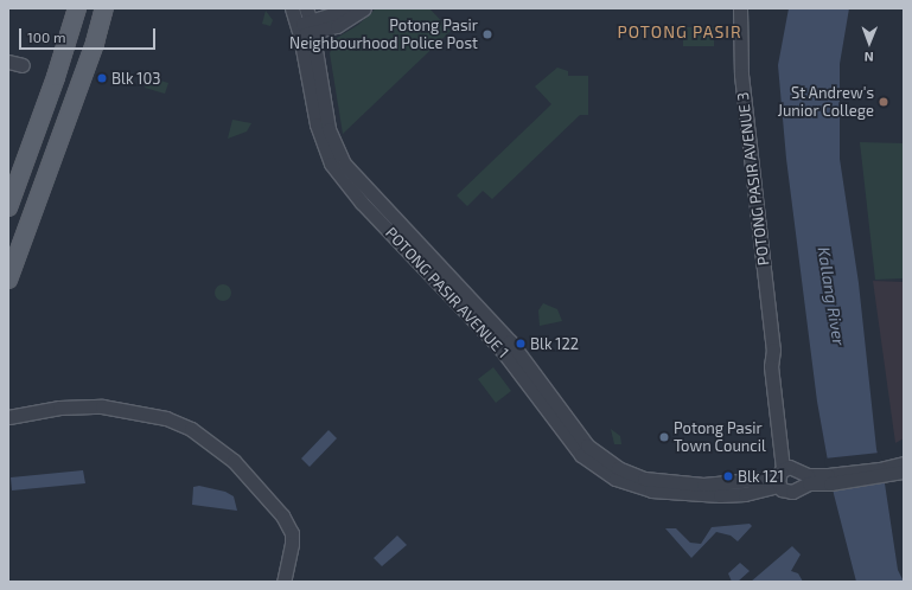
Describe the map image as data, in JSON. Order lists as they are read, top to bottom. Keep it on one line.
{"streets":{"street":["POTONG PASIR AVENUE 3","POTONG PASIR AVENUE 1"]},"crossings":[["POTONG PASIR AVENUE 3","POTONG PASIR AVENUE 1"]],"districts":["POTONG PASIR"],"water":["Kallang River"],"places":["Potong Pasir Neighbourhood Police Post","Blk 103","St Andrew's Junior College","Blk 122","Potong Pasir Town Council","Blk 121"],"scale_bar":"100 m","north":"bottom"}
